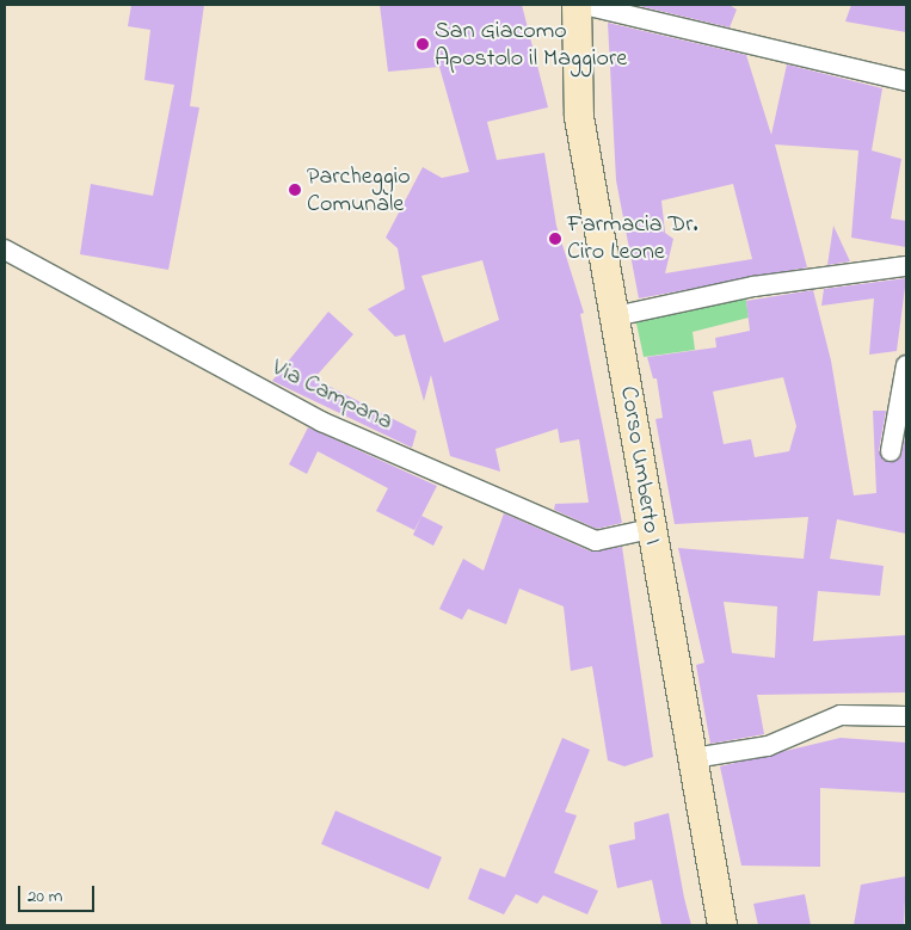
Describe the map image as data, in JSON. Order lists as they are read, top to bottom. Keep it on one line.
{"streets":{"main road":["Corso Umberto I"],"street":["Via Campana"]},"crossings":[["Via Campana","Corso Umberto I"]],"places":["San Giacomo Apostolo il Maggiore","Parcheggio Comunale","Farmacia Dr. Ciro Leone"],"scale_bar":"20 m"}
